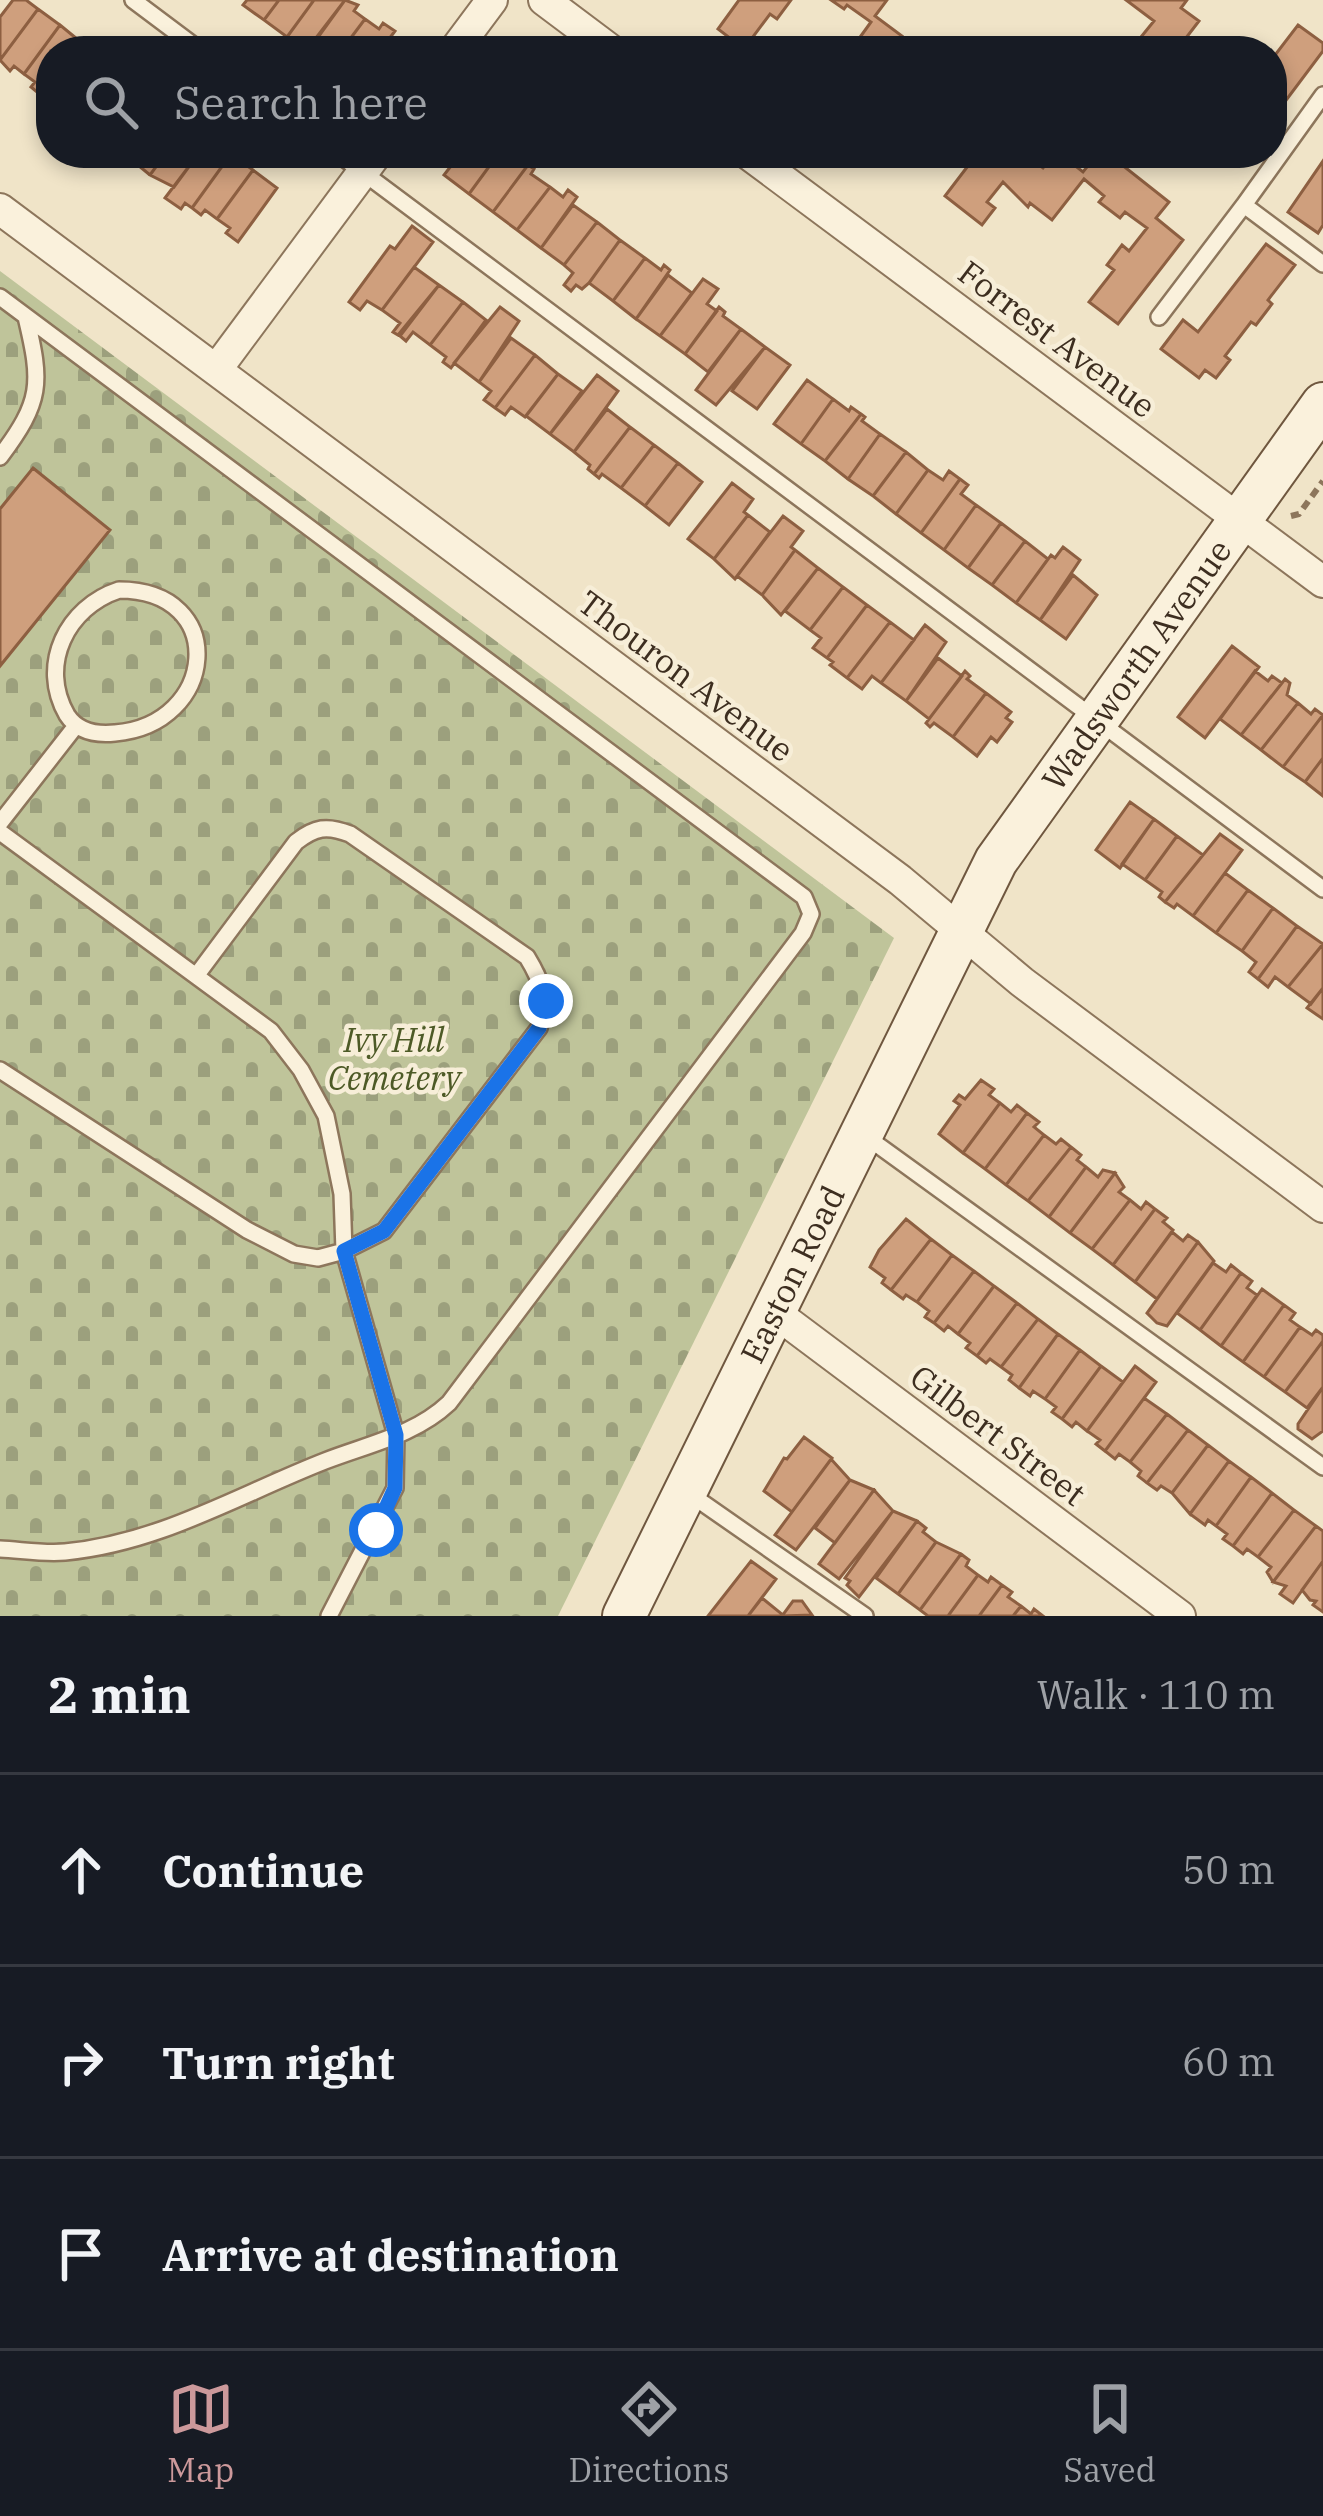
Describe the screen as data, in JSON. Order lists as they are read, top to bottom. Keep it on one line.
{"streets":{"main road":["Wadsworth Avenue","Easton Road"],"street":["Forrest Avenue","Thouron Avenue","Gilbert Street"]},"crossings":[["Forrest Avenue","Wadsworth Avenue"],["Wadsworth Avenue","Thouron Avenue"],["Wadsworth Avenue","Easton Road"],["Thouron Avenue","Easton Road"],["Easton Road","Gilbert Street"]],"parks":["Ivy Hill Cemetery"],"page":{"search":"Search here","heading":["2 min","Walk · 110 m"],"list":[["Continue","50 m"],["Turn right","60 m"],"Arrive at destination"],"nav":["Map","Directions","Saved"]}}
